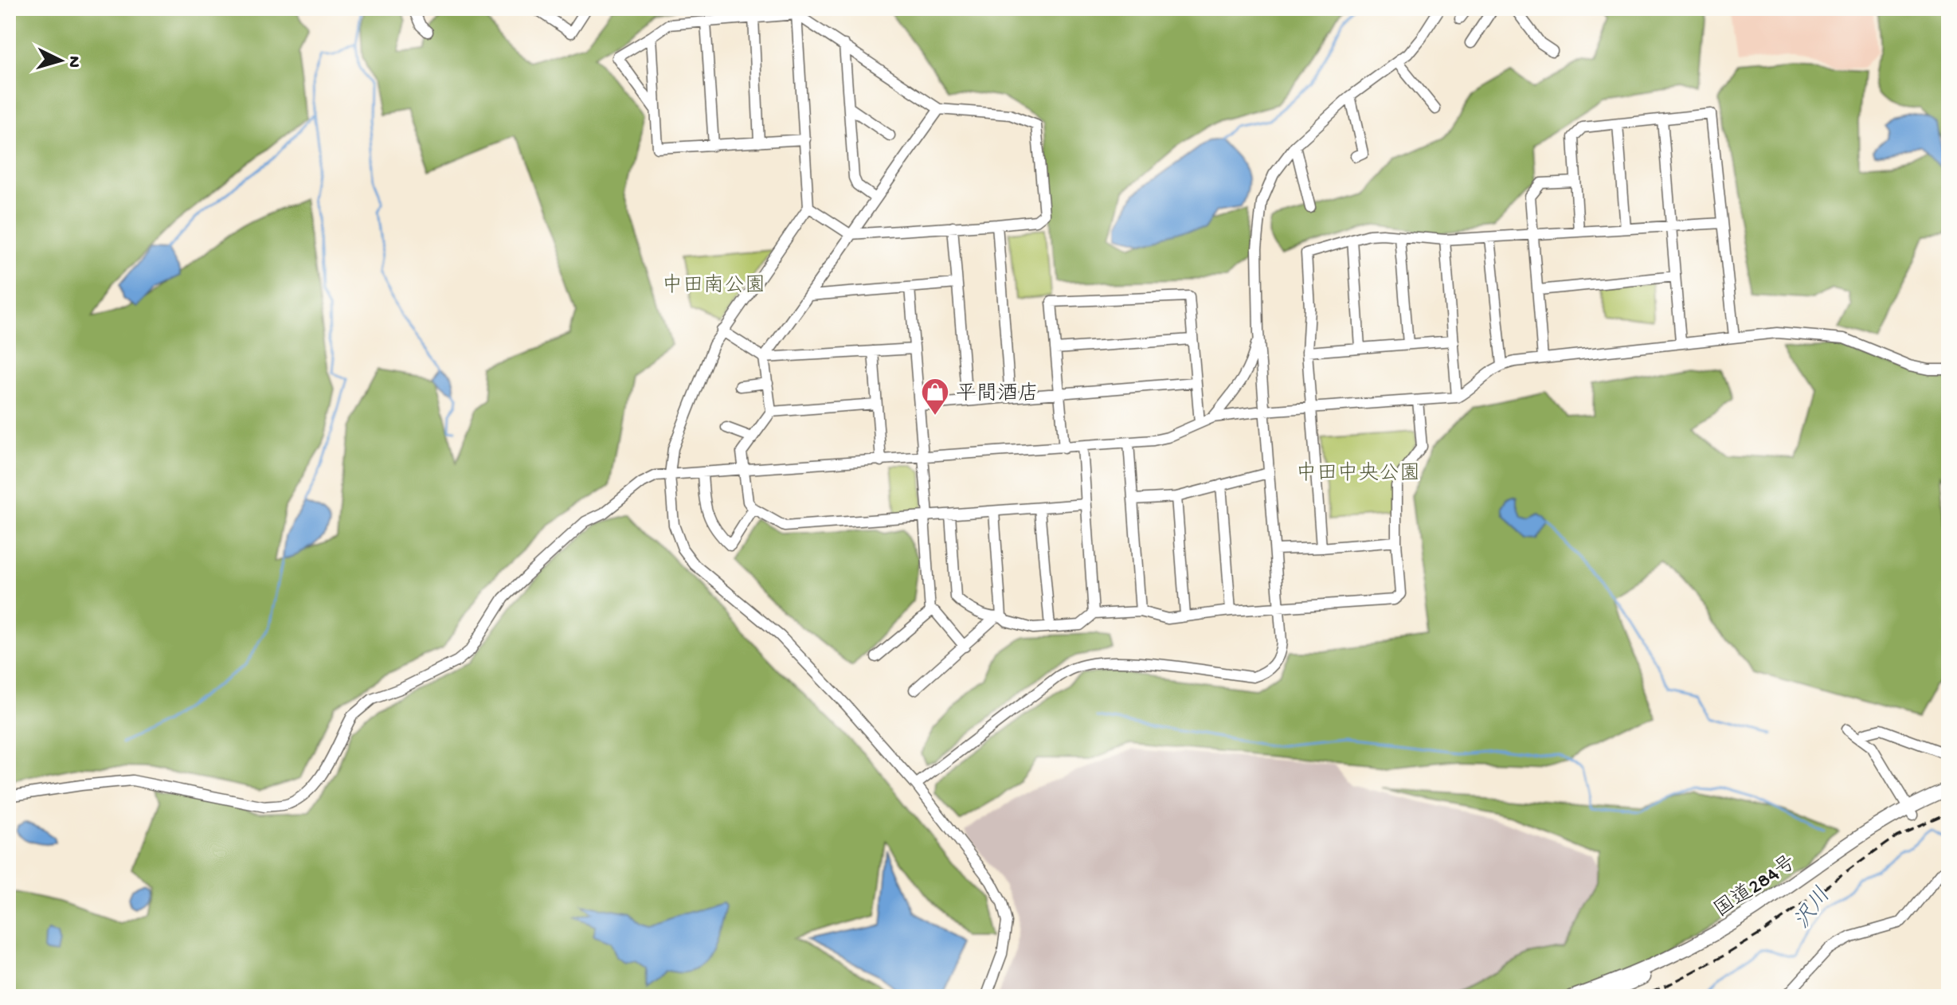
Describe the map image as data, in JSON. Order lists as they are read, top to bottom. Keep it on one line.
{"streets":{"highway":["国道284号"]},"water":["沢川"],"parks":["中田南公園","中田中央公園"],"places":{"shop":["平間酒店"]},"north":"right"}
